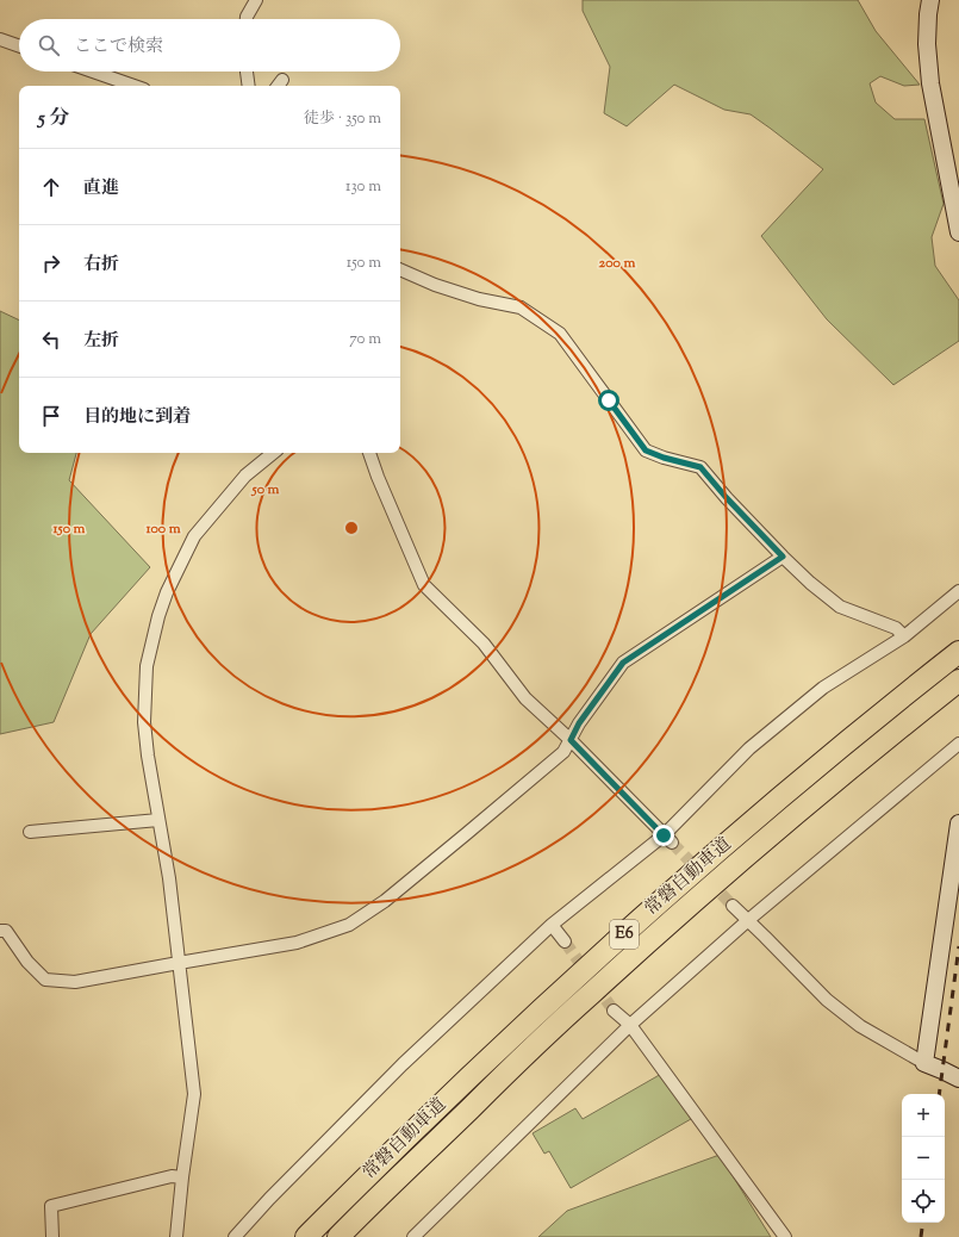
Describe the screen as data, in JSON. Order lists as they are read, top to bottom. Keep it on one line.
{"streets":{"highway":["常磐自動車道","E6"]},"page":{"search":"ここで検索","heading":["5 分","徒歩 · 350 m"],"list":[["直進","130 m"],["右折","150 m"],["左折","70 m"],"目的地に到着"],"map_buttons":["+","−"]},"rings":["200 m","50 m","100 m","150 m"]}
